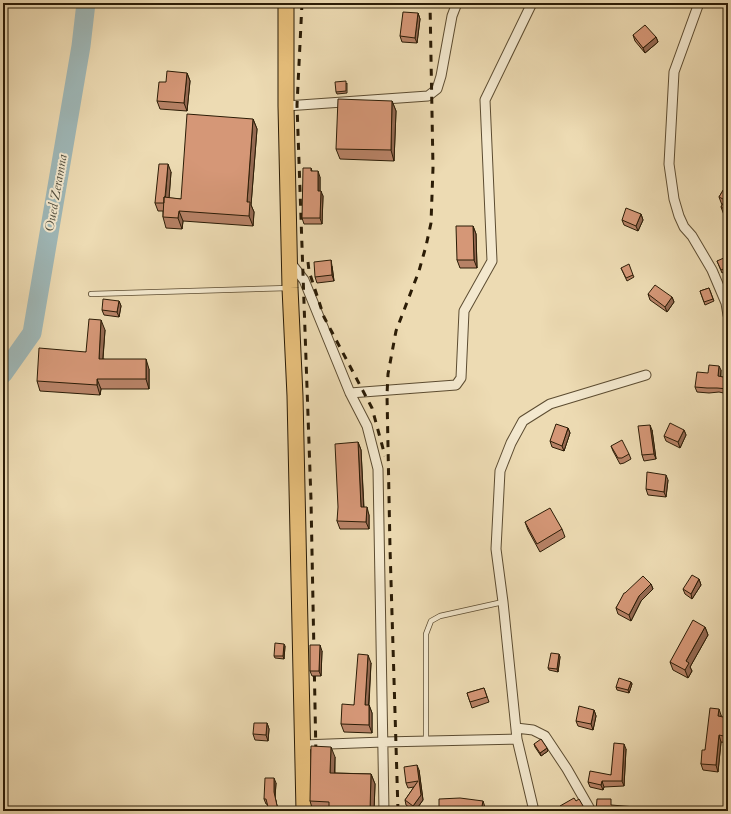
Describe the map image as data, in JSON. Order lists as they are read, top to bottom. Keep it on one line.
{"water":["Oued Zeramna"]}
